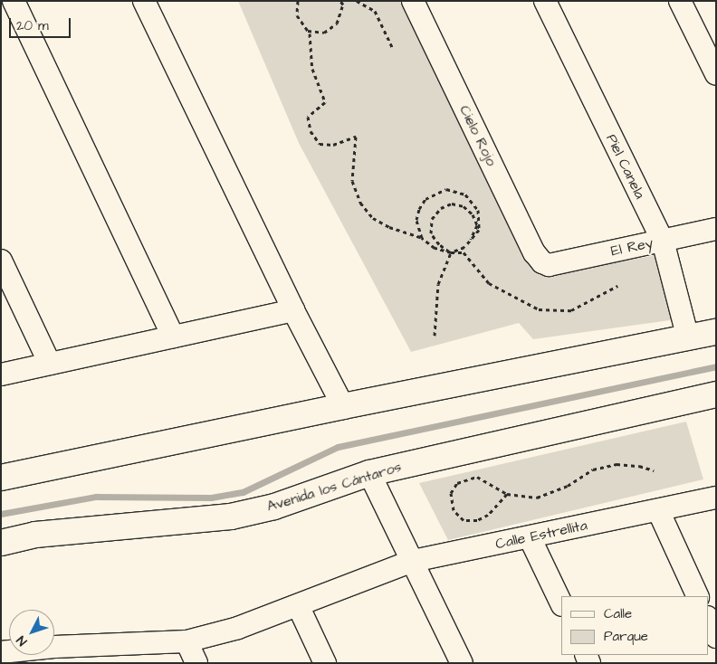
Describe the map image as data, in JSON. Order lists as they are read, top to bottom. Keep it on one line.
{"streets":{"street":["Cielo Rojo","Piel Canela","El Rey","Avenida los Cántaros","Calle Estrellita"]},"crossings":[["Cielo Rojo","El Rey"],["Piel Canela","El Rey"]],"legend":["Calle","Parque"],"scale_bar":"20 m","north":"bottom left"}
